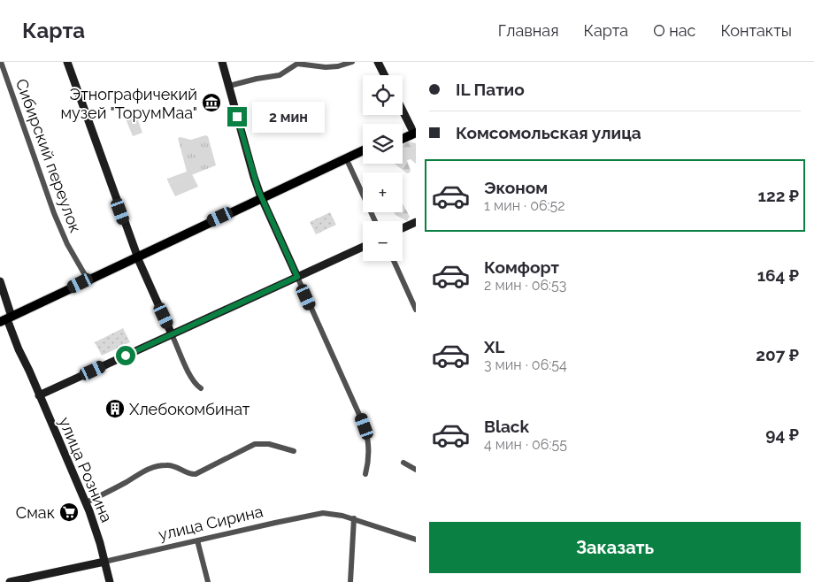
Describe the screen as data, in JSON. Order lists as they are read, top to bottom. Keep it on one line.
{"streets":{"street":["Сибирский переулок","улица Рознина","улица Сирина"]},"crossings":[["улица Рознина","улица Сирина"]],"places":{"museum":["Этнографичекий музей \"ТорумМаа\""],"building":["Хлебокомбинат"],"supermarket":["Смак"]},"page":{"header":"Карта","nav":["Главная","Карта","О нас","Контакты"],"banner":["IL Патио","Комсомольская улица"],"map_buttons":["+","−"],"bubble":"2 мин","list":[{"name":"Эконом","note":"1 мин · 06:52","value":"122 ₽"},{"name":"Комфорт","note":"2 мин · 06:53","value":"164 ₽"},{"name":"XL","note":"3 мин · 06:54","value":"207 ₽"},{"name":"Black","note":"4 мин · 06:55","value":"94 ₽"}],"buttons":"Заказать"}}
